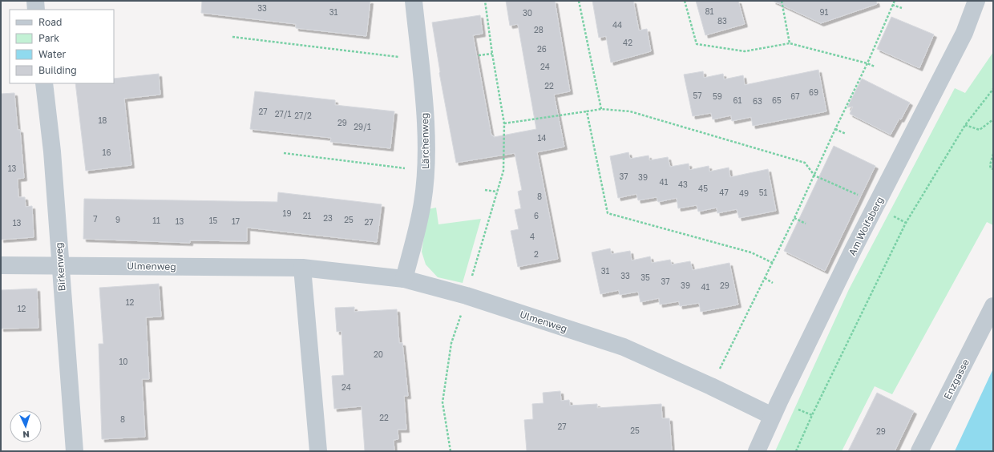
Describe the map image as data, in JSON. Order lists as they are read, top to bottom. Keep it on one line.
{"streets":{"street":["Lärchenweg","Am Wolfsberg","Ulmenweg","Birkenweg","Enzgasse"]},"crossings":[["Lärchenweg","Ulmenweg"],["Am Wolfsberg","Ulmenweg"],["Ulmenweg","Birkenweg"]],"house_numbers":["33","81","31","91","30","83","44","28","42","26","24","22","69","57","59","67","61","65","63","27","27/1","27/2","18","29","29/1","14","16","13","37","39","41","43","45","47","51","49","8","19","21","6","23","7","9","25","11","15","13","17","27","13","4","2","31","33","35","37","39","29","41","12","12","20","10","24","22","8","27","25","29"],"legend":["Road","Park","Water","Building"],"north":"bottom"}
